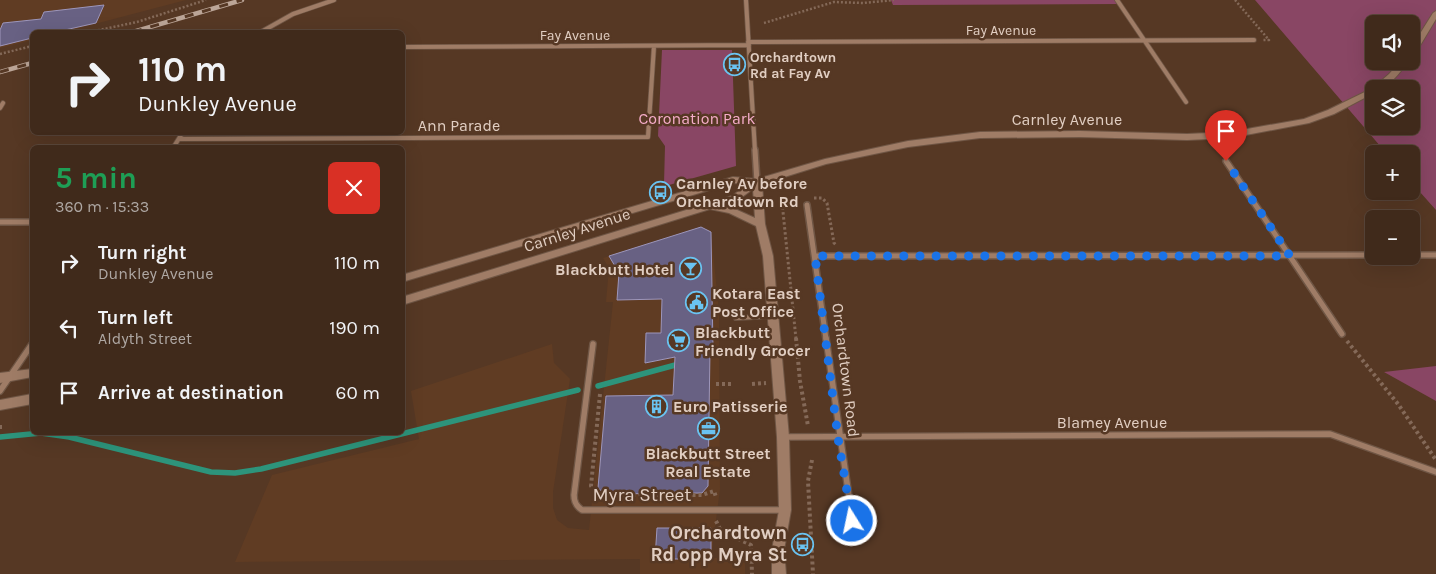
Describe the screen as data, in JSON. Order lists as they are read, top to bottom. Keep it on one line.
{"streets":{"main road":["Carnley Avenue"],"street":["Fay Avenue","Ann Parade","Orchardtown Road","Blamey Avenue","Myra Street"]},"crossings":[["Fay Avenue","Ann Parade"],["Orchardtown Road","Blamey Avenue"]],"parks":["Coronation Park"],"places":{"bus stop":["Orchardtown Rd at Fay Av","Carnley Av before Orchardtown Rd","Orchardtown Rd opp Myra St"],"bar":["Blackbutt Hotel"],"public building":["Kotara East Post Office"],"supermarket":["Blackbutt Friendly Grocer"],"building":["Euro Patisserie"],"office":["Blackbutt Street Real Estate"]},"page":{"map_buttons":["+","−"],"turn":["110 m","Dunkley Avenue"],"heading":["5 min","360 m · 15:33"],"list":[{"name":"Turn right","note":"Dunkley Avenue","value":"110 m"},{"name":"Turn left","note":"Aldyth Street","value":"190 m"},{"name":"Arrive at destination","value":"60 m"}]}}
